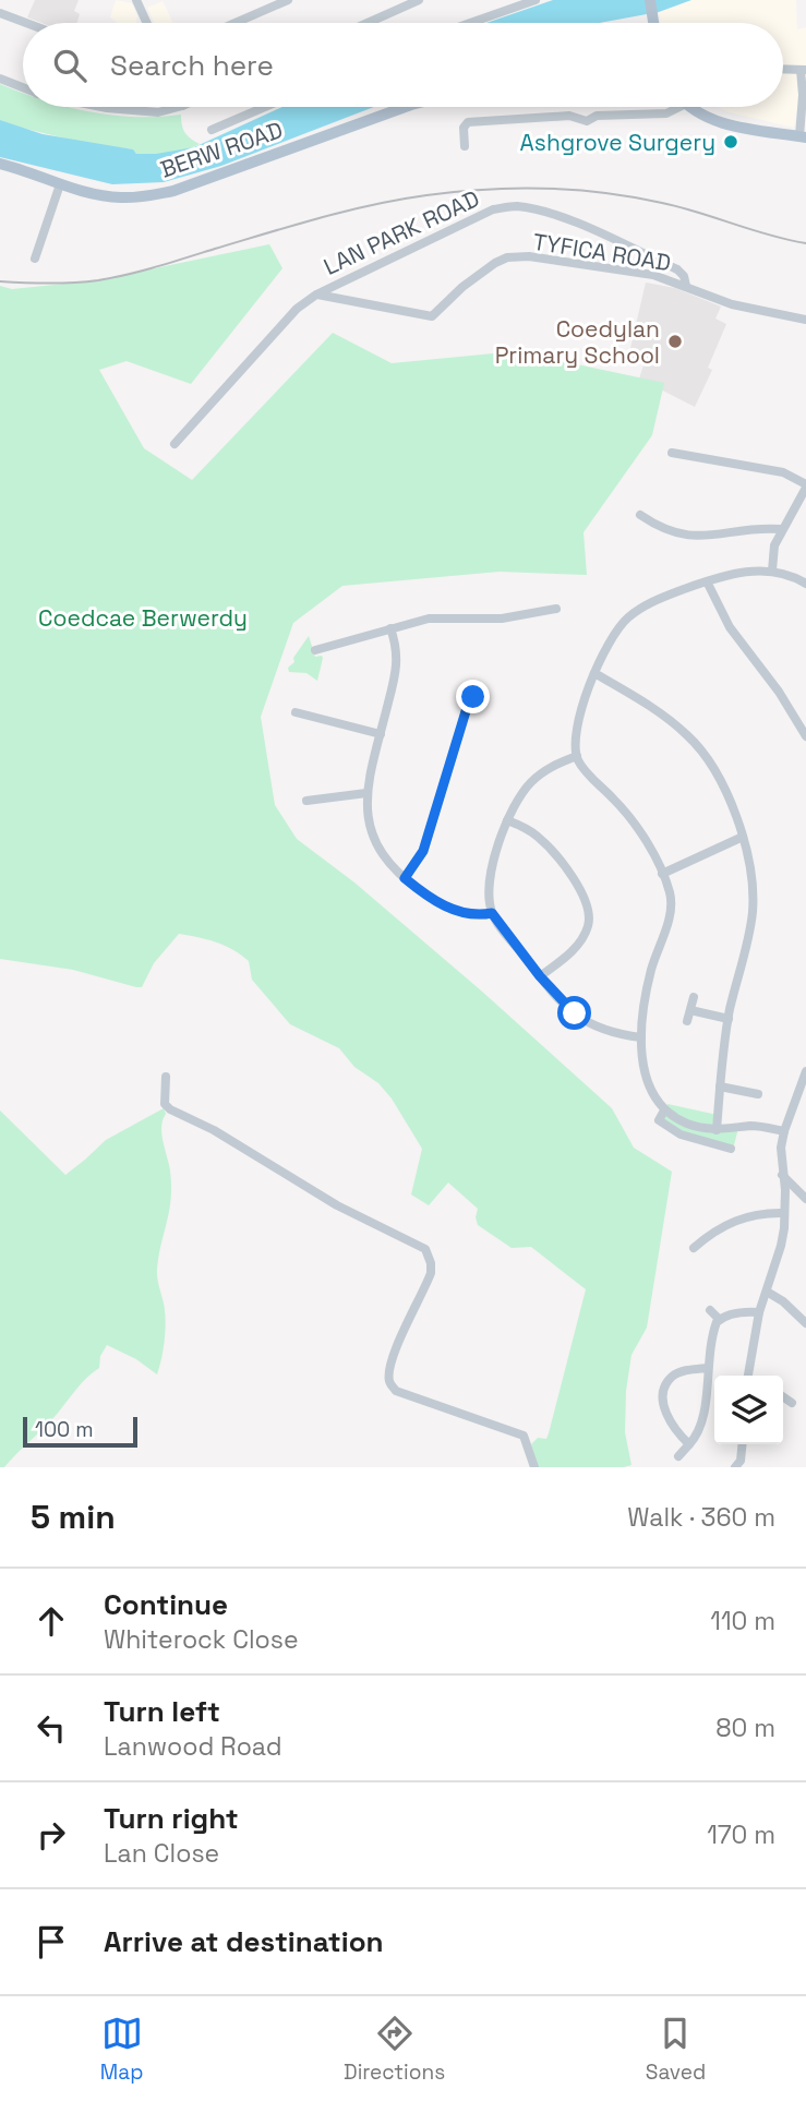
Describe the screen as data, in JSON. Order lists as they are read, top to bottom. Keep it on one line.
{"streets":{"main road":["BERW ROAD"],"street":["LAN PARK ROAD","TYFICA ROAD"]},"crossings":[["LAN PARK ROAD","TYFICA ROAD"]],"parks":["Coedcae Berwerdy"],"places":["Ashgrove Surgery","Coedylan Primary School"],"scale_bar":"100 m","page":{"search":"Search here","scale":"100 m","heading":["5 min","Walk · 360 m"],"list":[["Continue","Whiterock Close","110 m"],["Turn left","Lanwood Road","80 m"],["Turn right","Lan Close","170 m"],"Arrive at destination"],"nav":["Map","Directions","Saved"]}}
